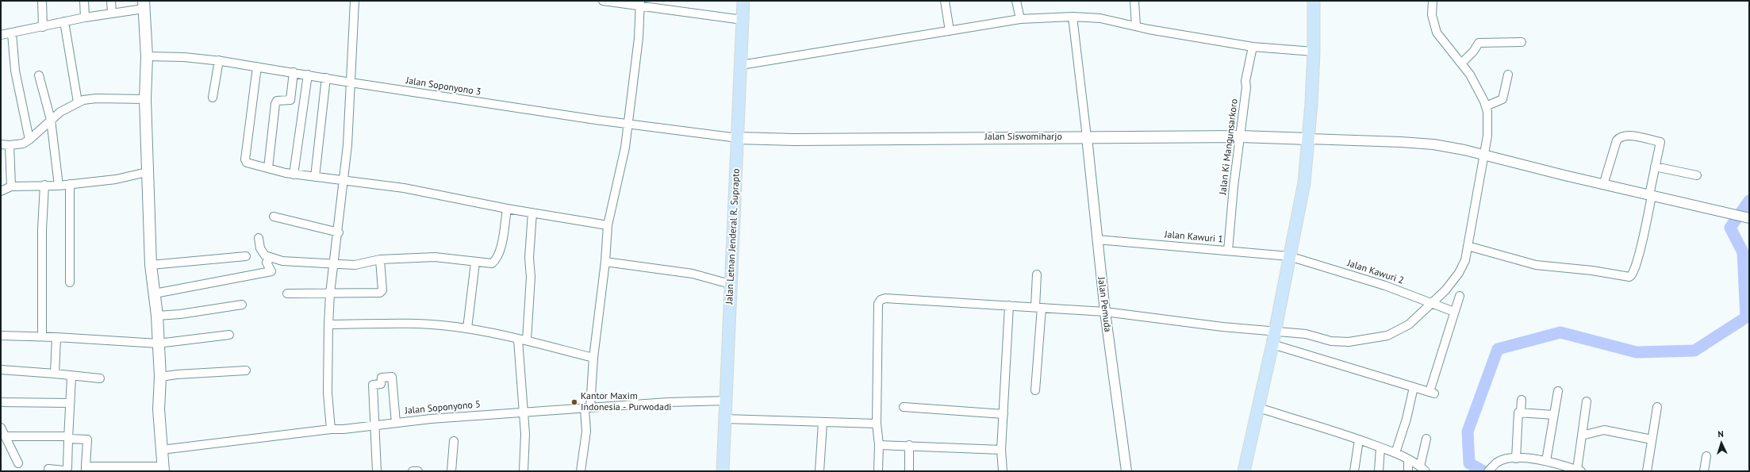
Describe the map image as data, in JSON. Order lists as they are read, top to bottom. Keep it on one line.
{"streets":{"main road":["Jalan Siswomiharjo","Jalan Letnan Jenderal R. Suprapto"],"street":["Jalan Soponyono 3","Jalan Ki Mangunsarkoro","Jalan Kawuri 1","Jalan Kawuri 2","Jalan Pemuda","Jalan Soponyono 5"]},"crossings":[["Jalan Soponyono 3","Jalan Siswomiharjo"],["Jalan Soponyono 3","Jalan Letnan Jenderal R. Suprapto"],["Jalan Siswomiharjo","Jalan Ki Mangunsarkoro"],["Jalan Siswomiharjo","Jalan Letnan Jenderal R. Suprapto"],["Jalan Siswomiharjo","Jalan Pemuda"],["Jalan Ki Mangunsarkoro","Jalan Kawuri 1"],["Jalan Letnan Jenderal R. Suprapto","Jalan Soponyono 5"],["Jalan Kawuri 1","Jalan Kawuri 2"],["Jalan Kawuri 1","Jalan Pemuda"]],"places":["Kantor Maxim Indonesia - Purwodadi"],"north":"top"}
